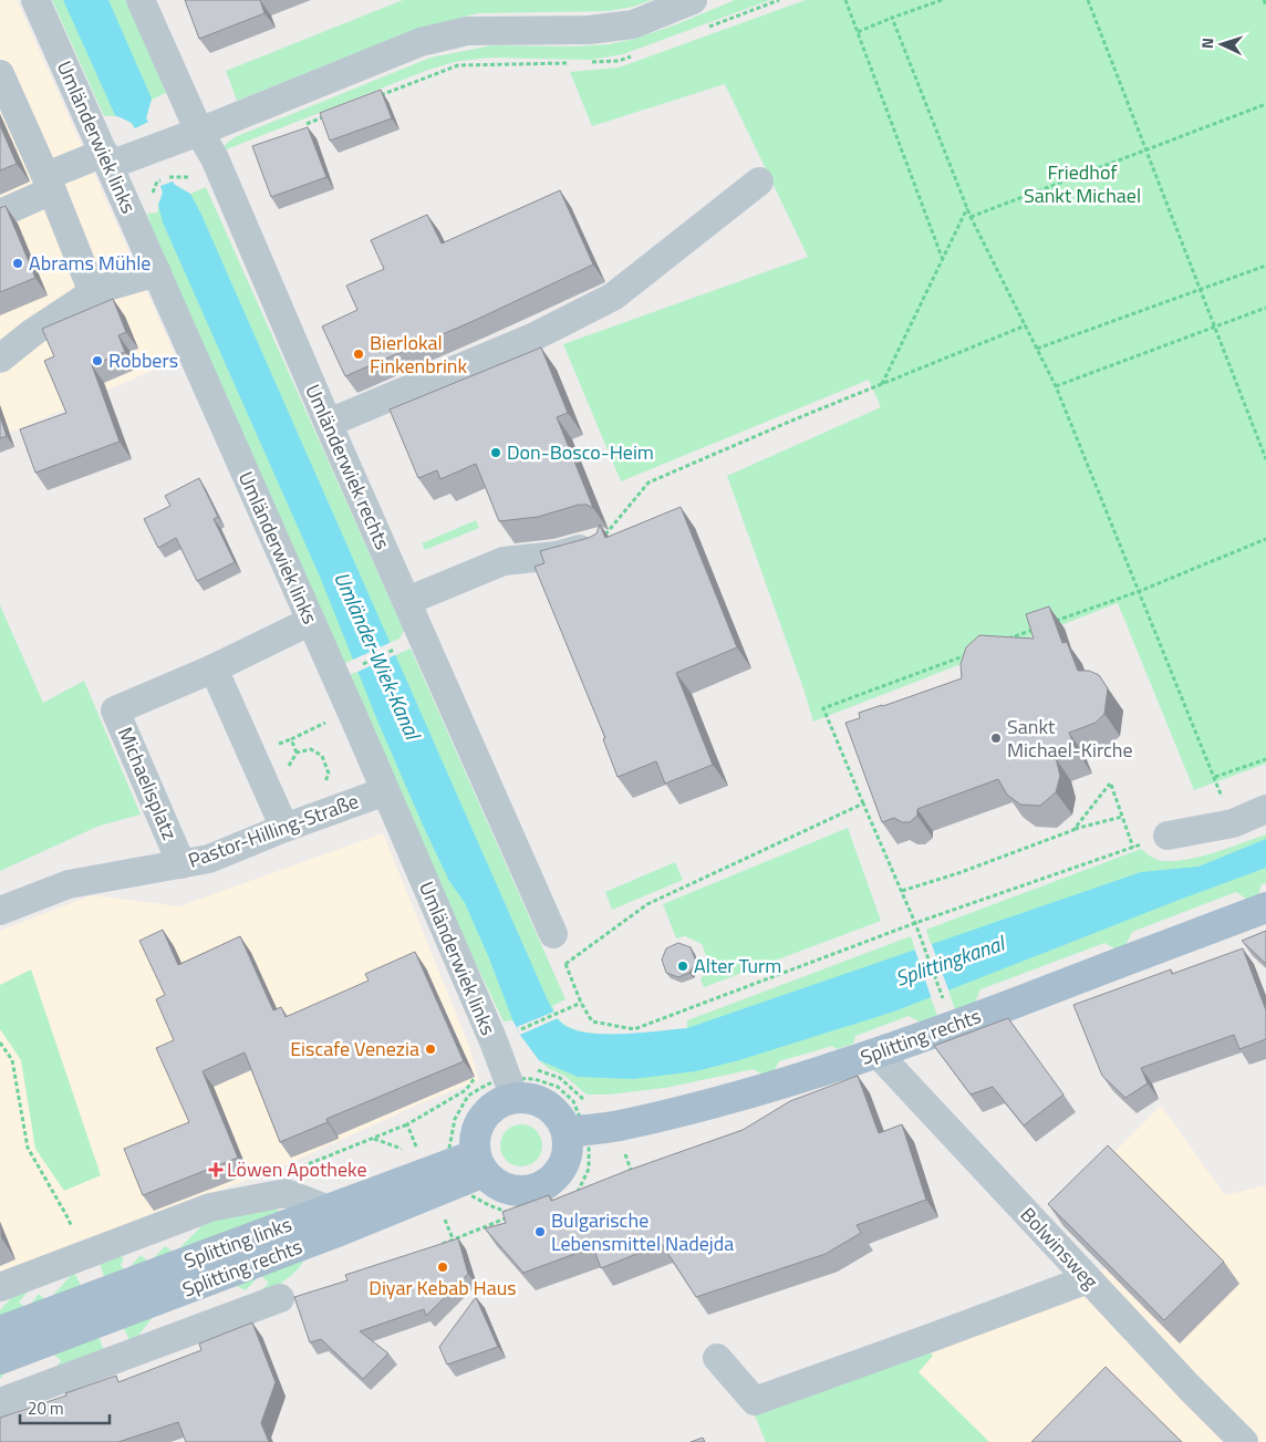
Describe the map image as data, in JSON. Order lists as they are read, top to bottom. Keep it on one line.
{"streets":{"main road":["Splitting rechts","Splitting links"],"street":["Umländerwiek links","Umländerwiek rechts","Michaelisplatz","Pastor-Hilling-Straße","Bolwinsweg"]},"crossings":[["Umländerwiek links","Michaelisplatz"],["Umländerwiek links","Pastor-Hilling-Straße"],["Umländerwiek links","Splitting rechts"],["Umländerwiek links","Splitting links"],["Michaelisplatz","Pastor-Hilling-Straße"],["Splitting rechts","Splitting links"],["Splitting rechts","Bolwinsweg"]],"water":["Umländer-Wiek-Kanal","Splittingkanal"],"parks":["Friedhof Sankt Michael"],"places":{"other":["Abrams Mühle","Bierlokal Finkenbrink","Robbers","Don-Bosco-Heim","Sankt Michael-Kirche","Alter Turm","Eiscafe Venezia","Bulgarische Lebensmittel Nadejda","Diyar Kebab Haus"],"health":["Löwen Apotheke"]},"scale_bar":"20 m","north":"left"}
